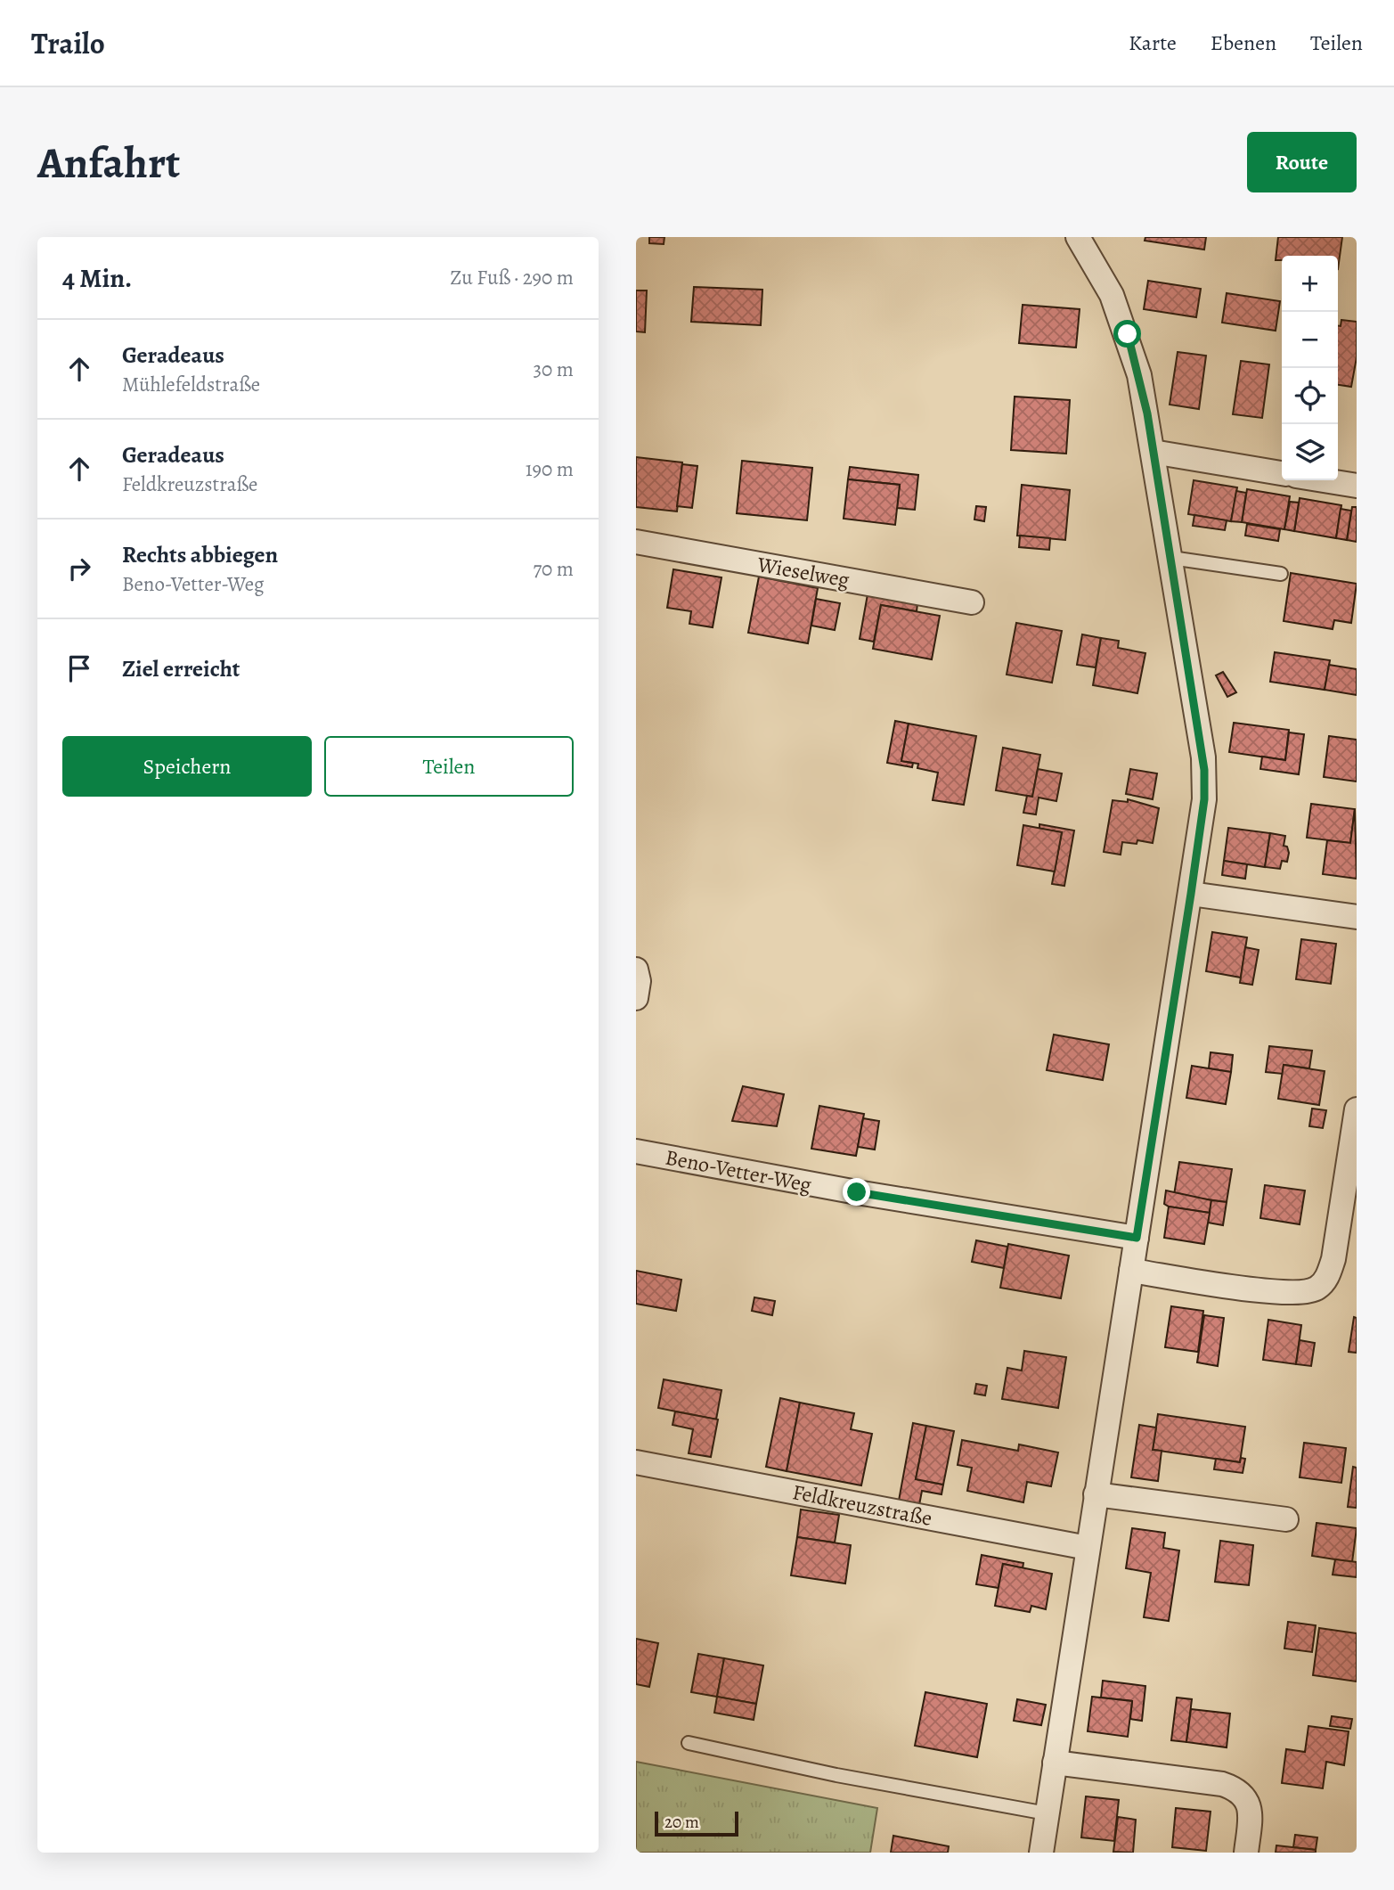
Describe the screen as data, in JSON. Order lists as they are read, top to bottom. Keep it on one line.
{"streets":{"street":["Wieselweg","Beno-Vetter-Weg","Feldkreuzstraße"]},"scale_bar":"20 m","page":{"header":"Trailo","nav":["Karte","Ebenen","Teilen"],"buttons":["Route",["Speichern","Teilen"]],"title":"Anfahrt","heading":["4 Min.","Zu Fuß · 290 m"],"map_buttons":["+","−"],"list":[["Geradeaus","Mühlefeldstraße","30 m"],["Geradeaus","Feldkreuzstraße","190 m"],["Rechts abbiegen","Beno-Vetter-Weg","70 m"],"Ziel erreicht"],"scale":"20 m"}}
